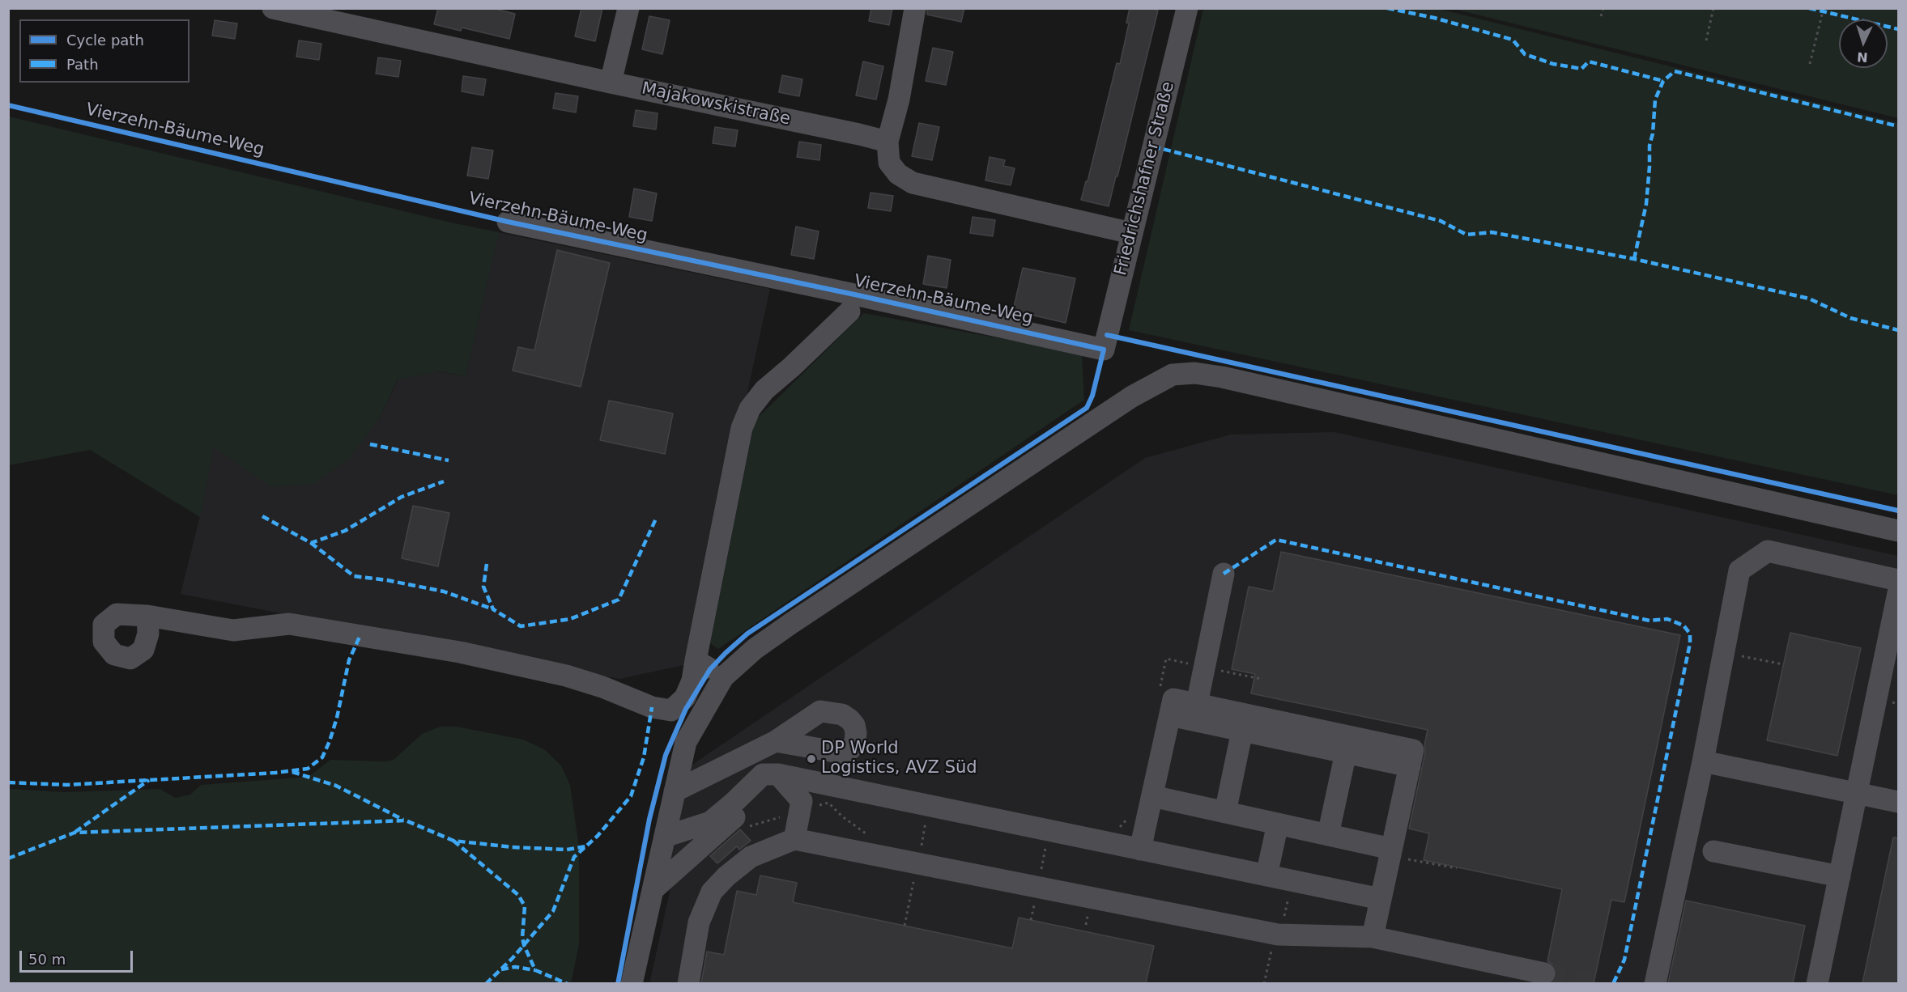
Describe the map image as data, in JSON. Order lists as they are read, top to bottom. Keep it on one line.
{"streets":{"street":["Majakowskistraße","Vierzehn-Bäume-Weg","Friedrichshafner Straße"]},"crossings":[["Vierzehn-Bäume-Weg","Friedrichshafner Straße"]],"places":["DP World Logistics, AVZ Süd"],"legend":["Cycle path","Path"],"scale_bar":"50 m","north":"bottom"}
